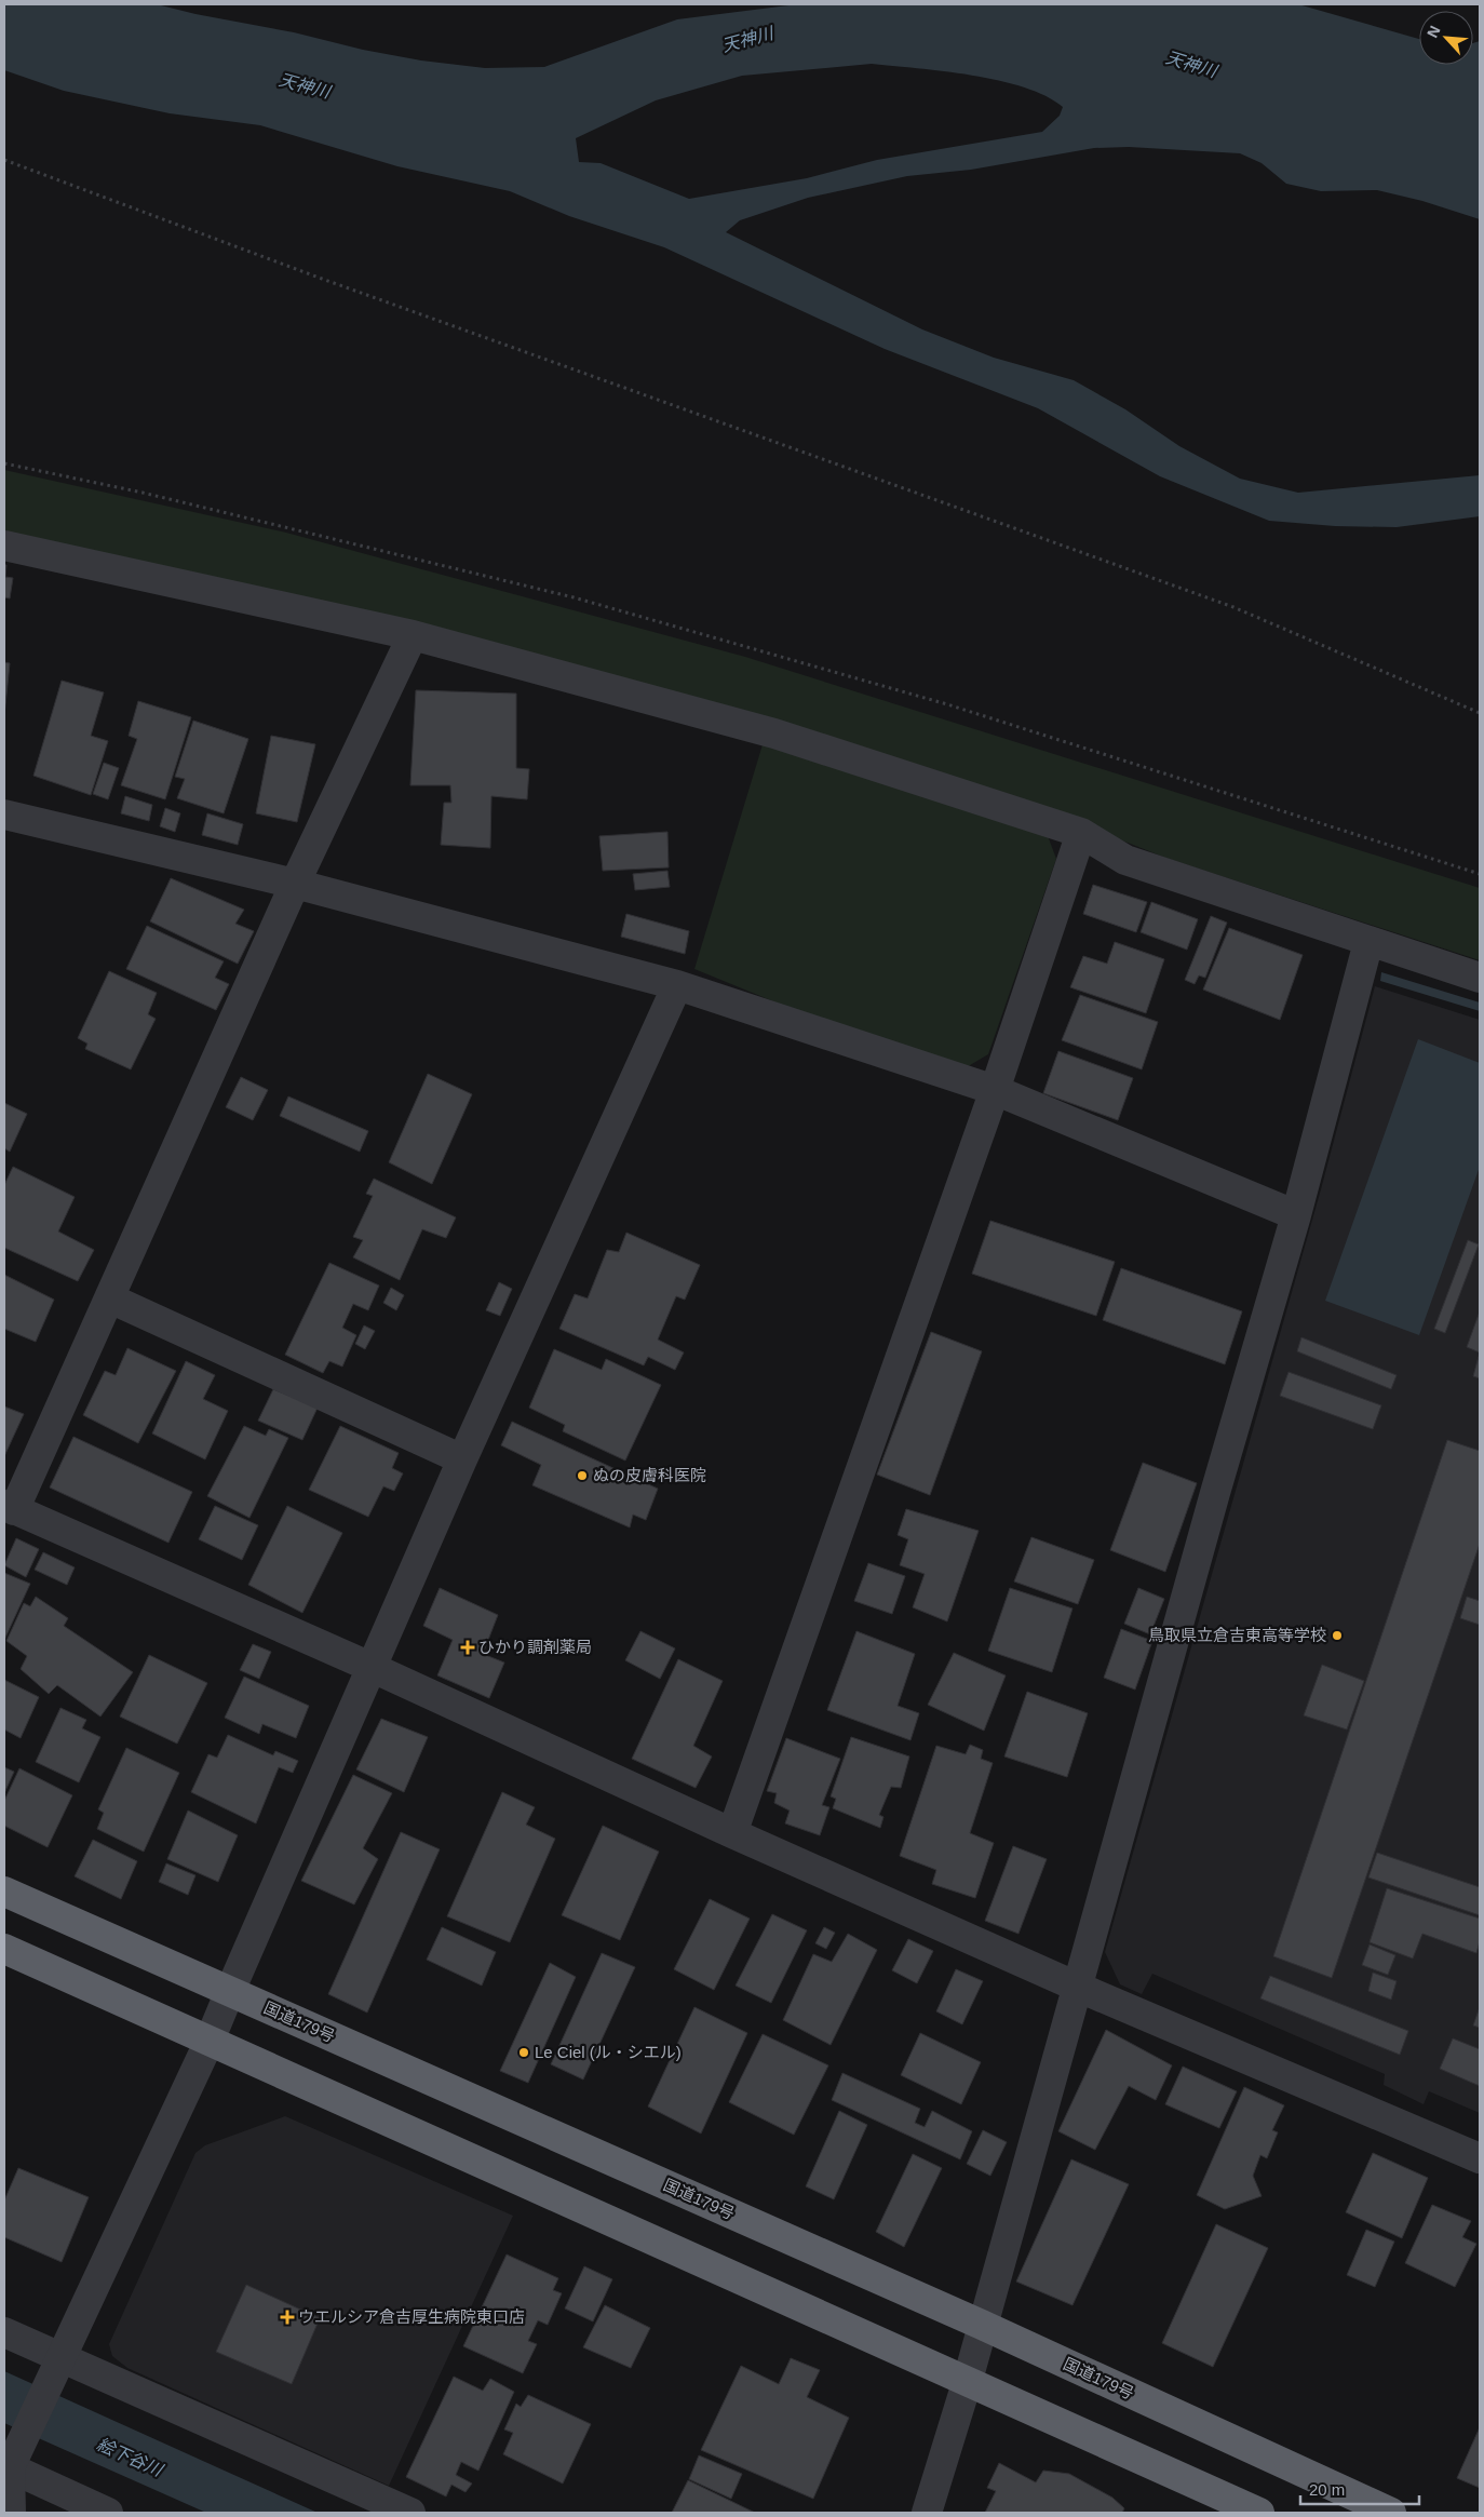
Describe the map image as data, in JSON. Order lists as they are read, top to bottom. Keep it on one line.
{"streets":{"highway":["国道179号"]},"water":["天神川","絵下谷川"],"places":{"other":["ぬの皮膚科医院","鳥取県立倉吉東高等学校","Le Ciel (ル・シエル)"],"health":["ひかり調剤薬局","ウエルシア倉吉厚生病院東口店"]},"scale_bar":"20 m","north":"top left"}
